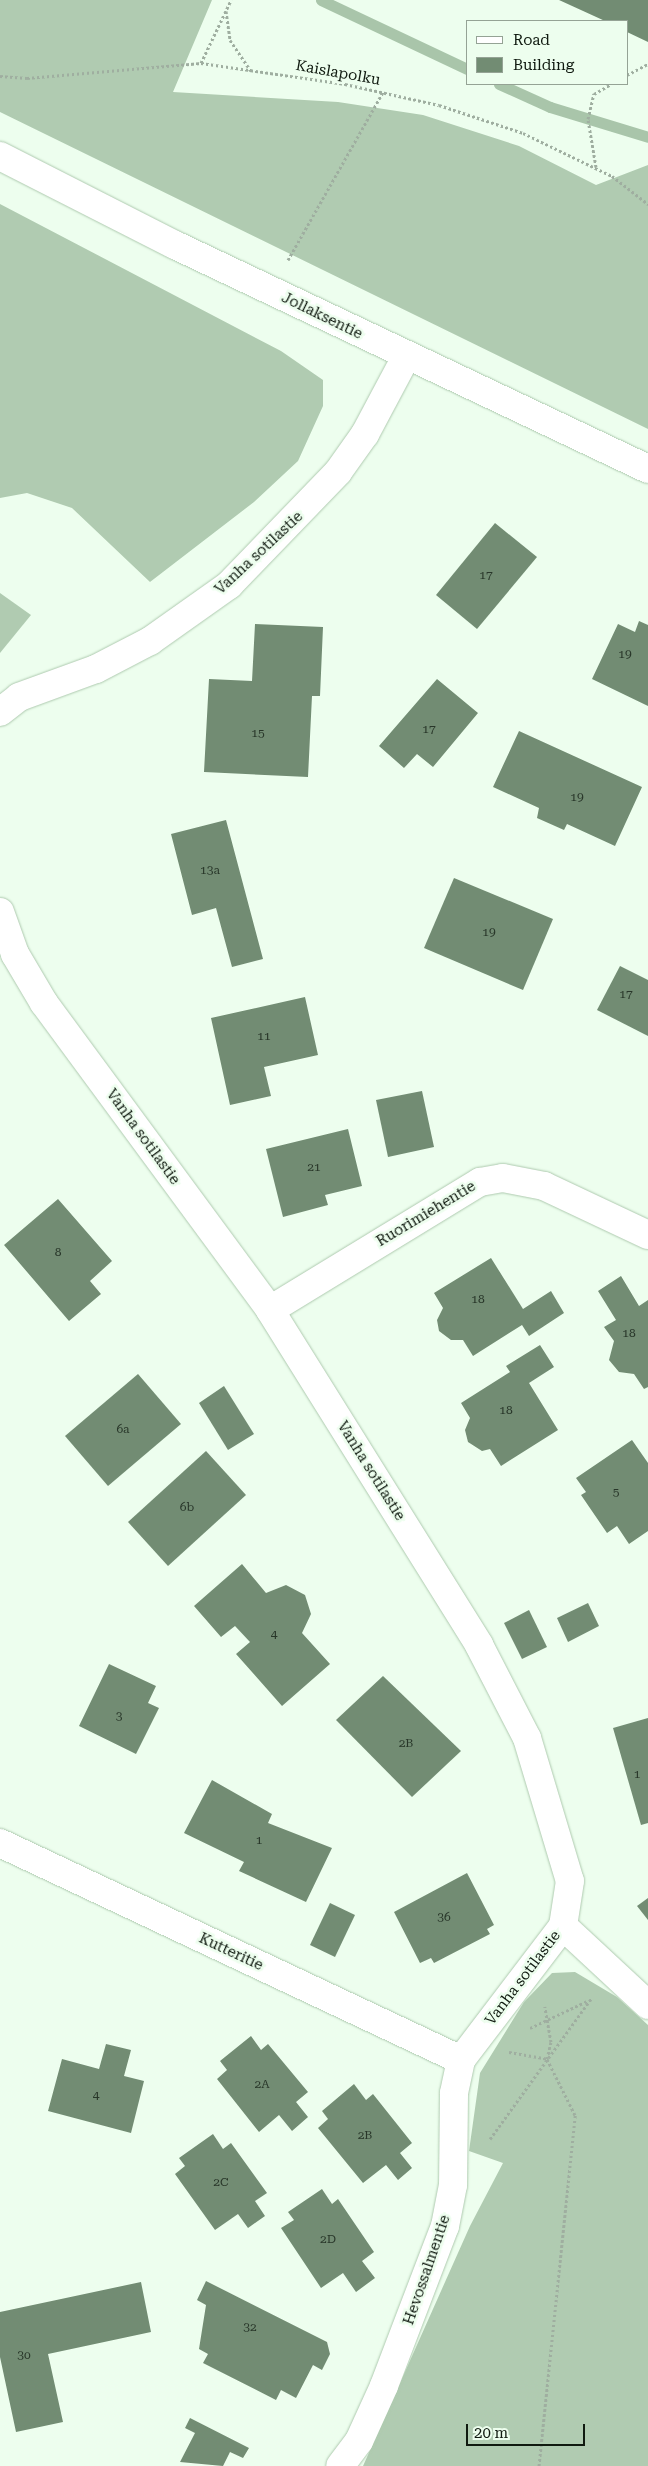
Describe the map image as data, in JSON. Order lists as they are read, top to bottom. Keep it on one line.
{"streets":{"street":["Jollaksentie","Vanha sotilastie","Ruorimiehentie","Kutteritie","Hevossalmentie"],"path":["Kaislapolku"]},"crossings":[["Jollaksentie","Vanha sotilastie"],["Vanha sotilastie","Ruorimiehentie"],["Vanha sotilastie","Kutteritie"],["Vanha sotilastie","Hevossalmentie"],["Kutteritie","Hevossalmentie"]],"house_numbers":["17","19","17","15","19","13a","19","17","11","21","8","18","18","18","6a","5","6b","4","3","2B","1","1","36","2A","4","2B","2C","2D","32","30"],"legend":["Road","Building"],"scale_bar":"20 m"}
